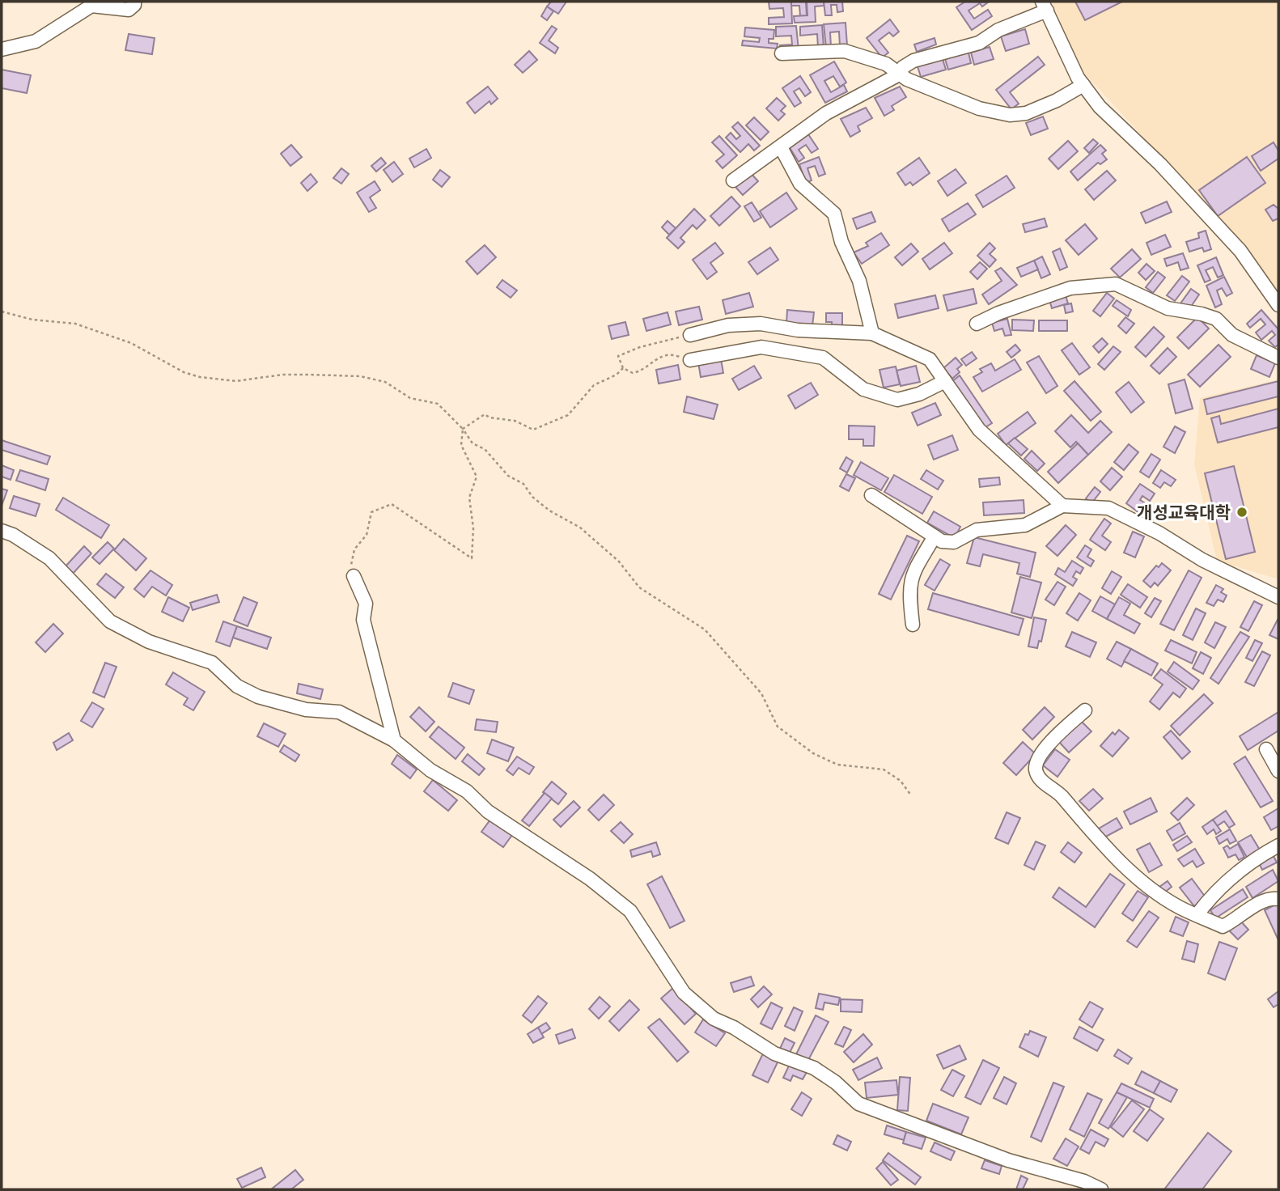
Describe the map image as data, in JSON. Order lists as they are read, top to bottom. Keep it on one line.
{"places":["개성교육대학"]}
